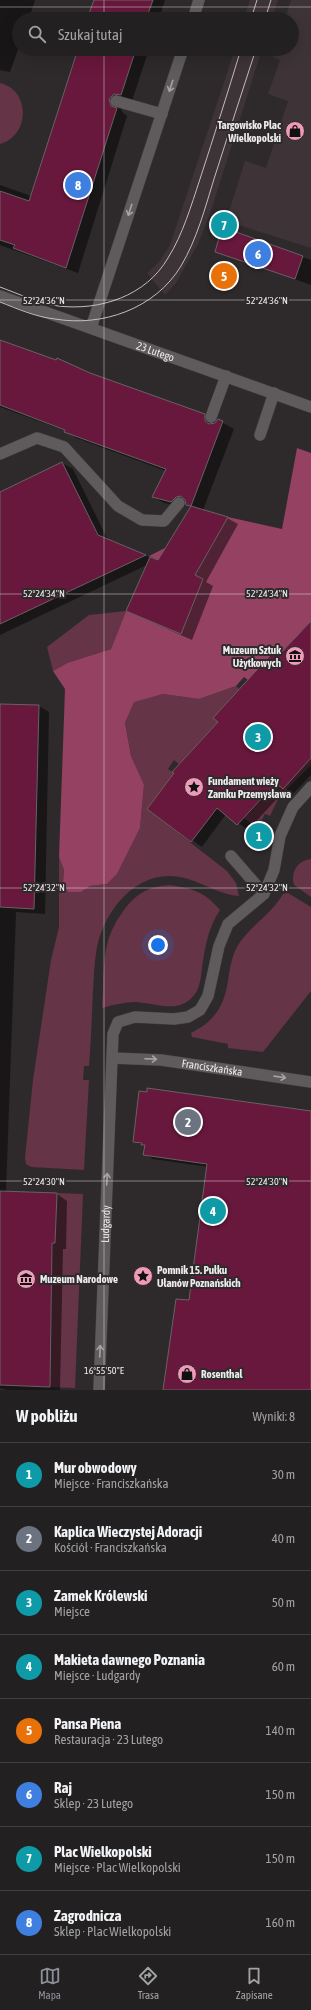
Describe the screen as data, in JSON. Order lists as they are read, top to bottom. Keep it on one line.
{"streets":{"street":["23 Lutego","Franciszkańska","Ludgardy"]},"crossings":[["Franciszkańska","Ludgardy"]],"one_way":["Franciszkańska","Ludgardy"],"places":{"shop":["Targowisko Plac Wielkopolski","Rosenthal"],"museum":["Muzeum Sztuk Użytkowych","Muzeum Narodowe"],"place":["Fundament wieży Zamku Przemysława","Pomnik 15. Pułku Ułanów Poznańskich"]},"page":{"search":"Szukaj tutaj","pins":["8","7","6","5","3","1","2","4"],"heading":["W pobliżu","Wyniki: 8"],"list":[{"mark":"1","name":"Mur obwodowy","note":"Miejsce · Franciszkańska","value":"30 m"},{"mark":"2","name":"Kaplica Wieczystej Adoracji","note":"Kościół · Franciszkańska","value":"40 m"},{"mark":"3","name":"Zamek Królewski","note":"Miejsce","value":"50 m"},{"mark":"4","name":"Makieta dawnego Poznania","note":"Miejsce · Ludgardy","value":"60 m"},{"mark":"5","name":"Pansa Piena","note":"Restauracja · 23 Lutego","value":"140 m"},{"mark":"6","name":"Raj","note":"Sklep · 23 Lutego","value":"150 m"},{"mark":"7","name":"Plac Wielkopolski","note":"Miejsce · Plac Wielkopolski","value":"150 m"},{"mark":"8","name":"Zagrodnicza","note":"Sklep · Plac Wielkopolski","value":"160 m"}],"nav":["Mapa","Trasa","Zapisane"]},"coordinates":["52°24'36\"N","52°24'34\"N","52°24'32\"N","52°24'30\"N","16°55'50\"E"]}
